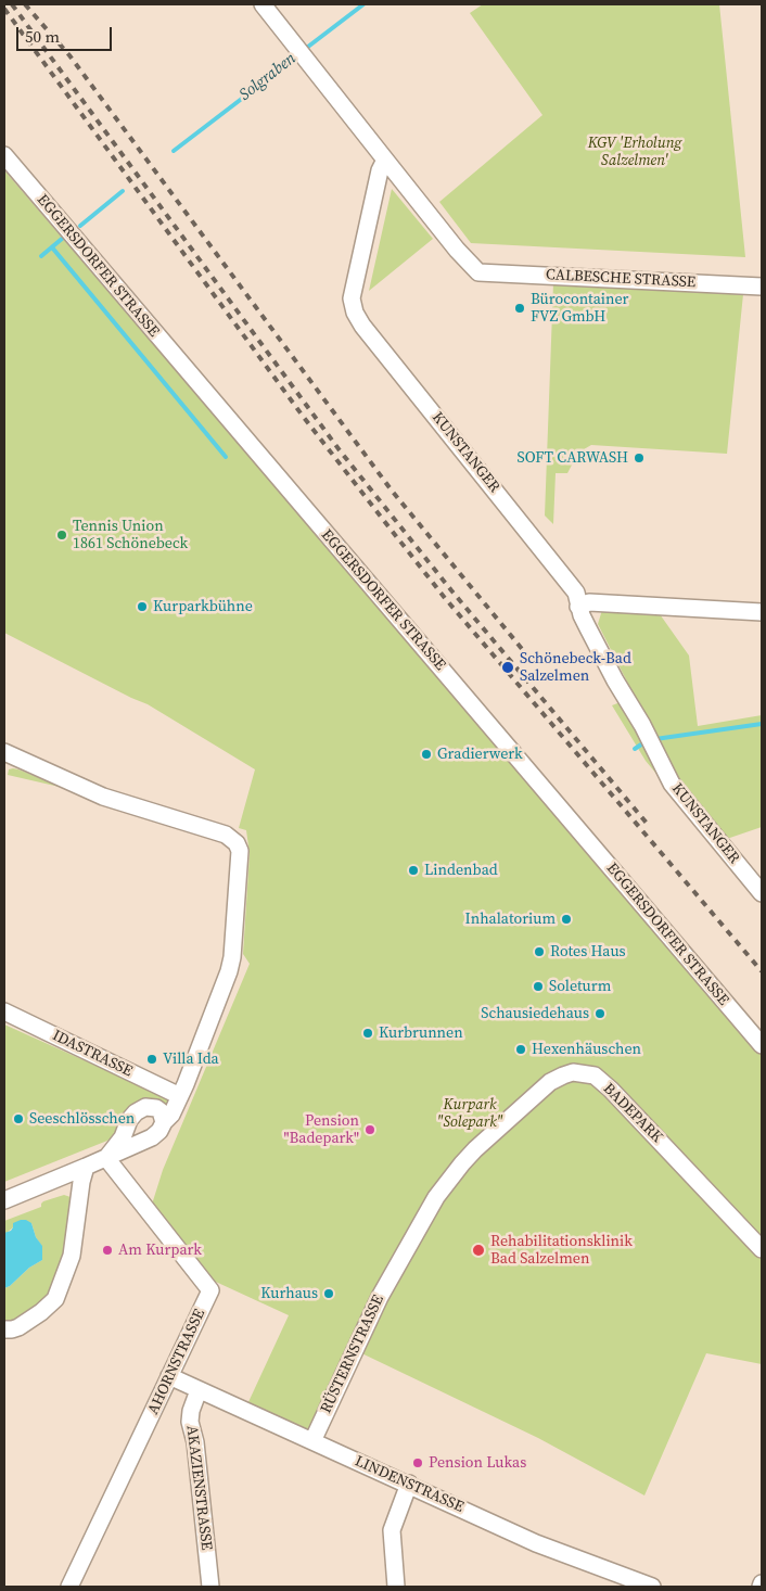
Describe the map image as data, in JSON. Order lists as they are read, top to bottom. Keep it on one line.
{"streets":{"street":["EGGERSDORFER STRASSE","CALBESCHE STRASSE","KUNSTANGER","IDASTRASSE","BADEPARK","RÜSTERNSTRASSE","AHORNSTRASSE","LINDENSTRASSE","AKAZIENSTRASSE"]},"crossings":[["CALBESCHE STRASSE","KUNSTANGER"],["BADEPARK","RÜSTERNSTRASSE"],["RÜSTERNSTRASSE","LINDENSTRASSE"],["AHORNSTRASSE","LINDENSTRASSE"],["LINDENSTRASSE","AKAZIENSTRASSE"]],"water":["Solgraben"],"parks":["KGV 'Erholung Salzelmen'","Kurpark \"Solepark\""],"places":["Bürocontainer FVZ GmbH","SOFT CARWASH","Tennis Union 1861 Schönebeck","Kurparkbühne","Schönebeck-Bad Salzelmen","Gradierwerk","Lindenbad","Inhalatorium","Rotes Haus","Soleturm","Schausiedehaus","Kurbrunnen","Hexenhäuschen","Villa Ida","Seeschlösschen","Pension \"Badepark\"","Am Kurpark","Rehabilitationsklinik Bad Salzelmen","Kurhaus","Pension Lukas"],"scale_bar":"50 m"}
